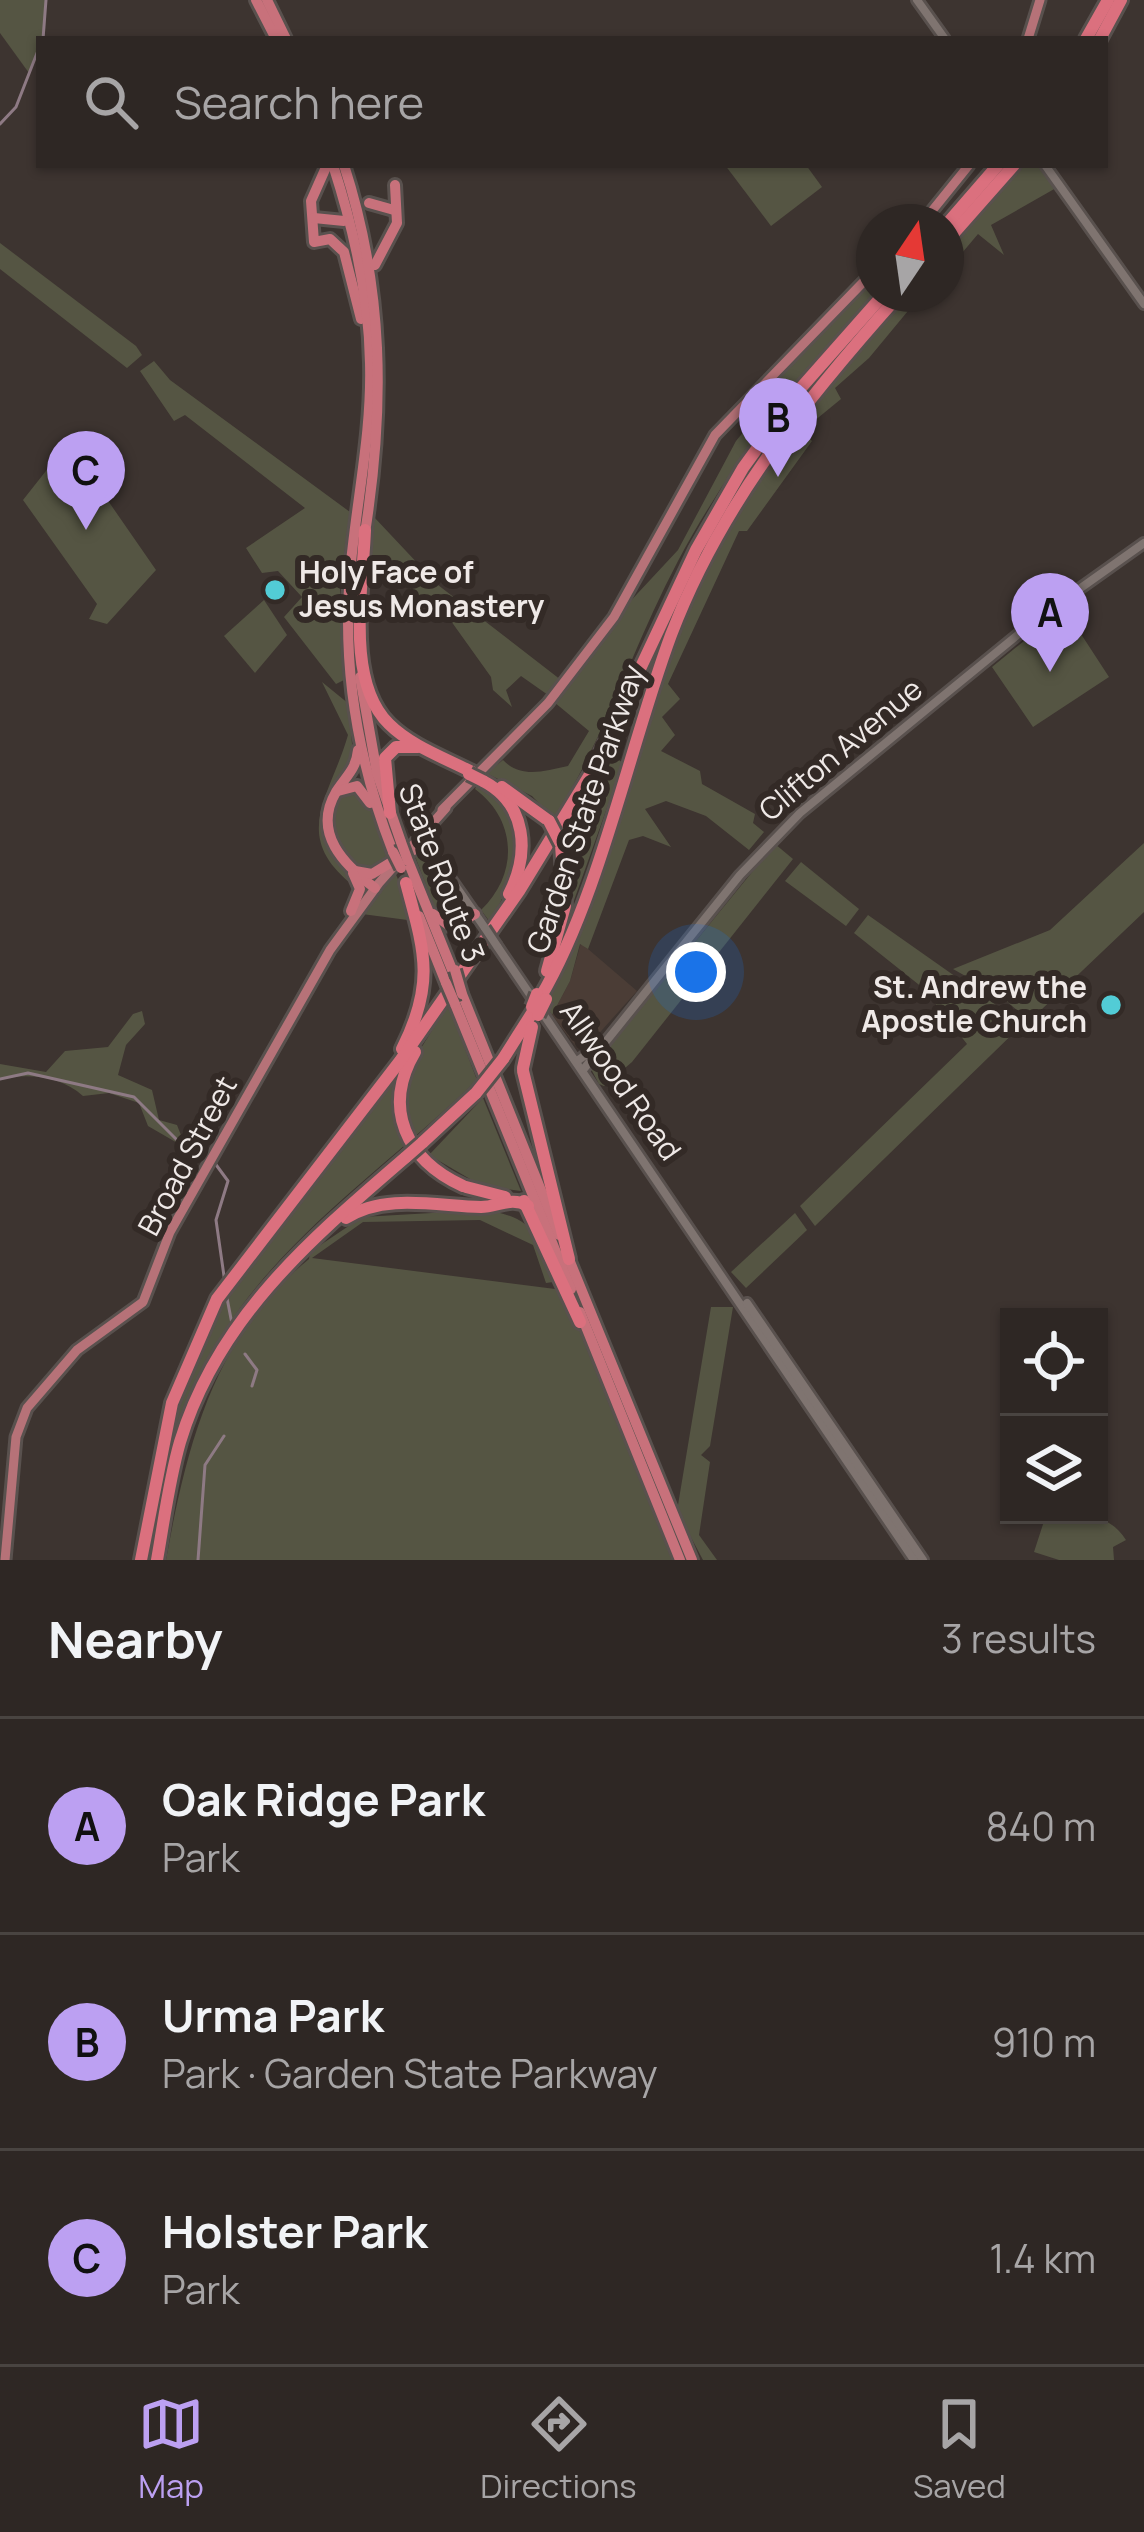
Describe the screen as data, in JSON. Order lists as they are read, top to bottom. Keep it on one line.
{"streets":{"highway":["Garden State Parkway","State Route 3"],"main road":["Clifton Avenue","Allwood Road","Broad Street"]},"crossings":[["Clifton Avenue","Allwood Road"],["Garden State Parkway","State Route 3"],["Garden State Parkway","Allwood Road"],["State Route 3","Broad Street"],["Allwood Road","Broad Street"]],"places":["Holy Face of Jesus Monastery","St. Andrew the Apostle Church"],"north":"top","page":{"search":"Search here","pins":["B","C","A"],"heading":["Nearby","3 results"],"list":[{"mark":"A","name":"Oak Ridge Park","note":"Park","value":"840 m"},{"mark":"B","name":"Urma Park","note":"Park · Garden State Parkway","value":"910 m"},{"mark":"C","name":"Holster Park","note":"Park","value":"1.4 km"}],"nav":["Map","Directions","Saved"]}}
